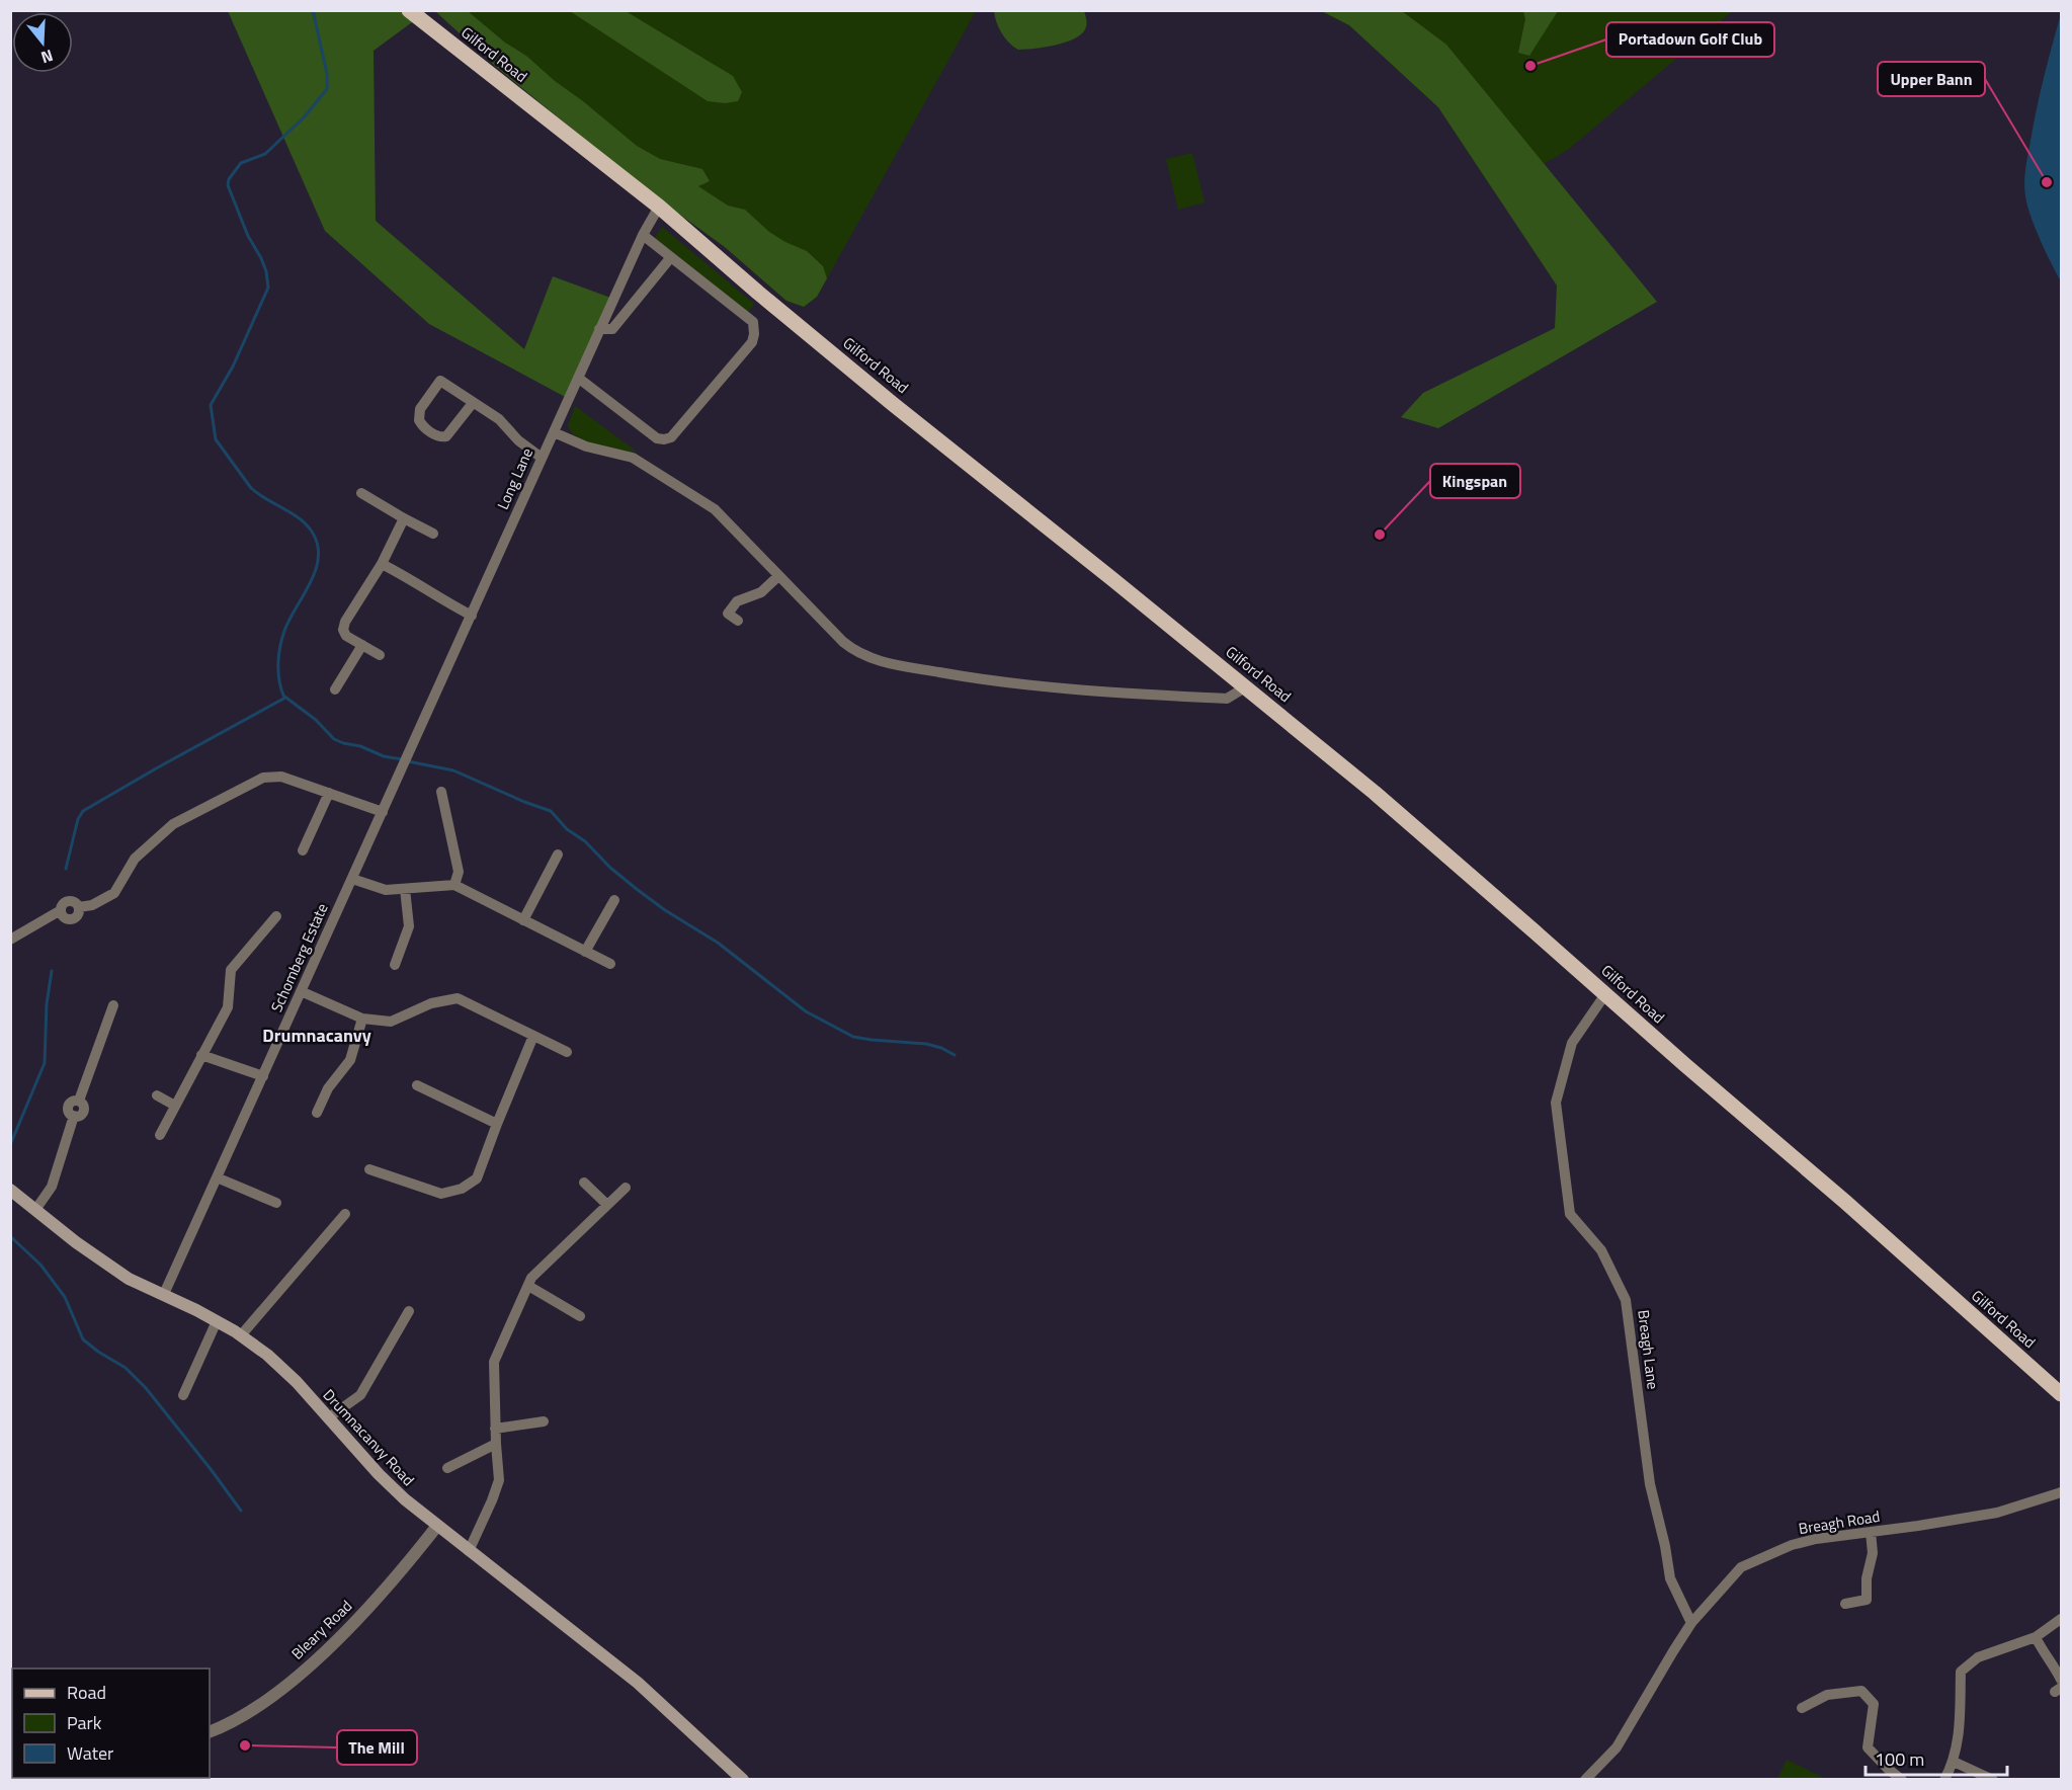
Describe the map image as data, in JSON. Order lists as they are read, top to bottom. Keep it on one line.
{"streets":{"main road":["Gilford Road","Drumnacanvy Road"],"street":["Long Lane","Schomberg Estate","Breagh Lane","Breagh Road","Bleary Road"]},"crossings":[["Gilford Road","Long Lane"],["Gilford Road","Breagh Lane"],["Long Lane","Schomberg Estate"],["Schomberg Estate","Drumnacanvy Road"],["Breagh Lane","Breagh Road"],["Drumnacanvy Road","Bleary Road"]],"districts":["Drumnacanvy"],"places":["Portadown Golf Club","Upper Bann","Kingspan","The Mill"],"legend":["Road","Park","Water"],"scale_bar":"100 m","north":"bottom"}
